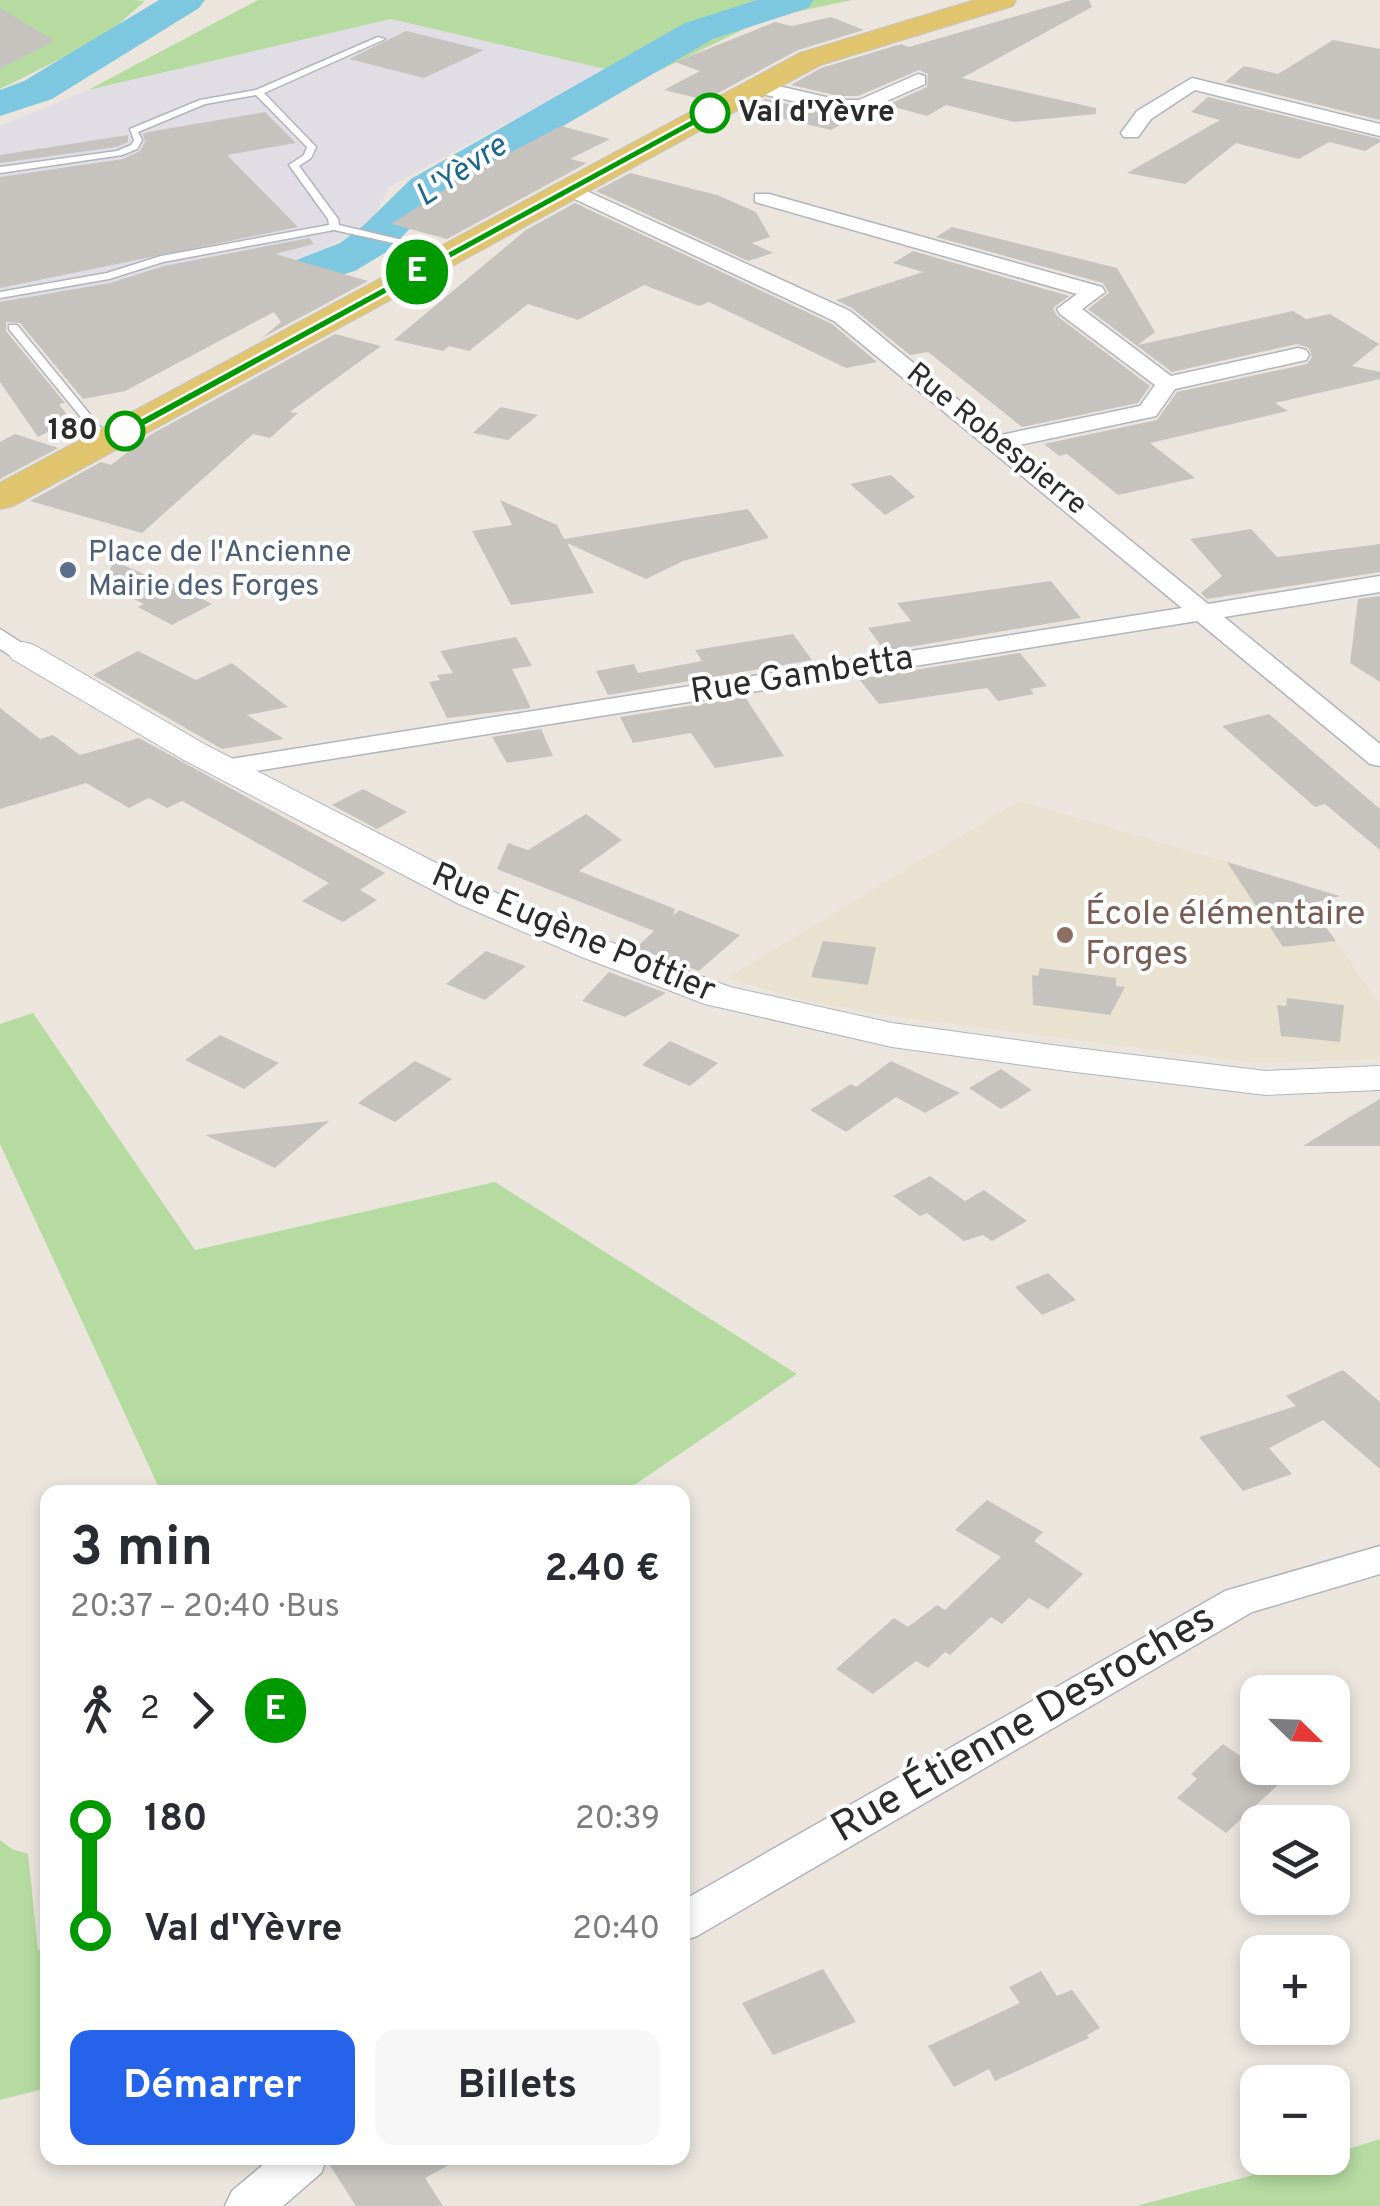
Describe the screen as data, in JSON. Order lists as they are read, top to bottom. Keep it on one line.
{"streets":{"street":["Rue Robespierre","Rue Gambetta","Rue Eugène Pottier","Rue Étienne Desroches"]},"crossings":[["Rue Robespierre","Rue Gambetta"],["Rue Gambetta","Rue Eugène Pottier"]],"water":["L'Yèvre"],"places":["Val d'Yèvre","180","Place de l'Ancienne Mairie des Forges","École élémentaire Forges"],"lines":["bus line E"],"north":"bottom right","page":{"on_map":"E","heading":["3 min","20:37 – 20:40 · Bus","2.40 €"],"legs":["2","E"],"map_buttons":["+","−"],"list":[{"name":"180","value":"20:39"},{"name":"Val d'Yèvre","value":"20:40"}],"buttons":["Démarrer","Billets"]}}
